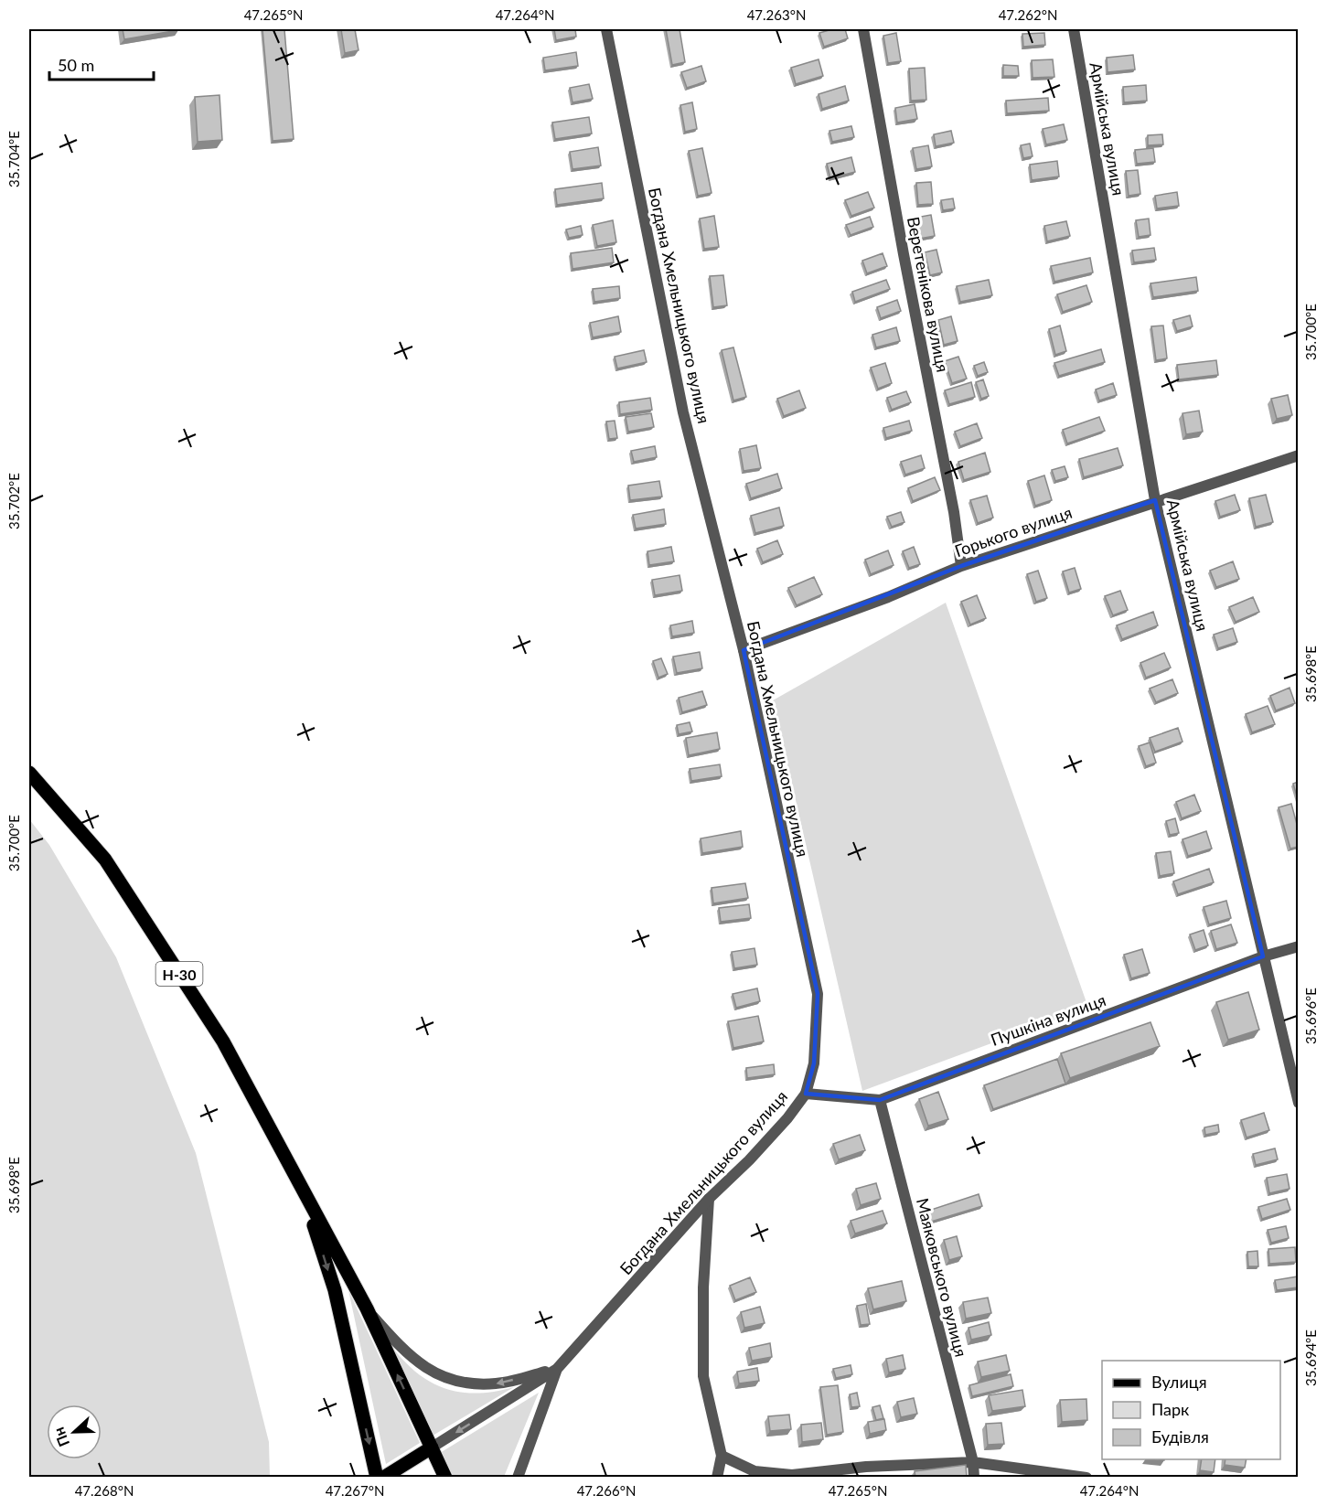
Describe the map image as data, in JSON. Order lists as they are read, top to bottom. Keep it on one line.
{"streets":{"main road":["Н-30"],"street":["Армійська вулиця","Веретенікова вулиця","Богдана Хмельницького вулиця","Горького вулиця","Пушкіна вулиця","Маяковського вулиця"]},"crossings":[["Армійська вулиця","Горького вулиця"],["Армійська вулиця","Пушкіна вулиця"],["Веретенікова вулиця","Горького вулиця"],["Богдана Хмельницького вулиця","Горького вулиця"],["Богдана Хмельницького вулиця","Пушкіна вулиця"],["Пушкіна вулиця","Маяковського вулиця"]],"legend":["Вулиця","Парк","Будівля"],"scale_bar":"50 m","north":"left","coordinates":["47.265°N","47.264°N","47.263°N","47.262°N","35.704°E","35.700°E","35.702°E","35.698°E","35.696°E","35.694°E","47.268°N","47.267°N","47.266°N"]}
